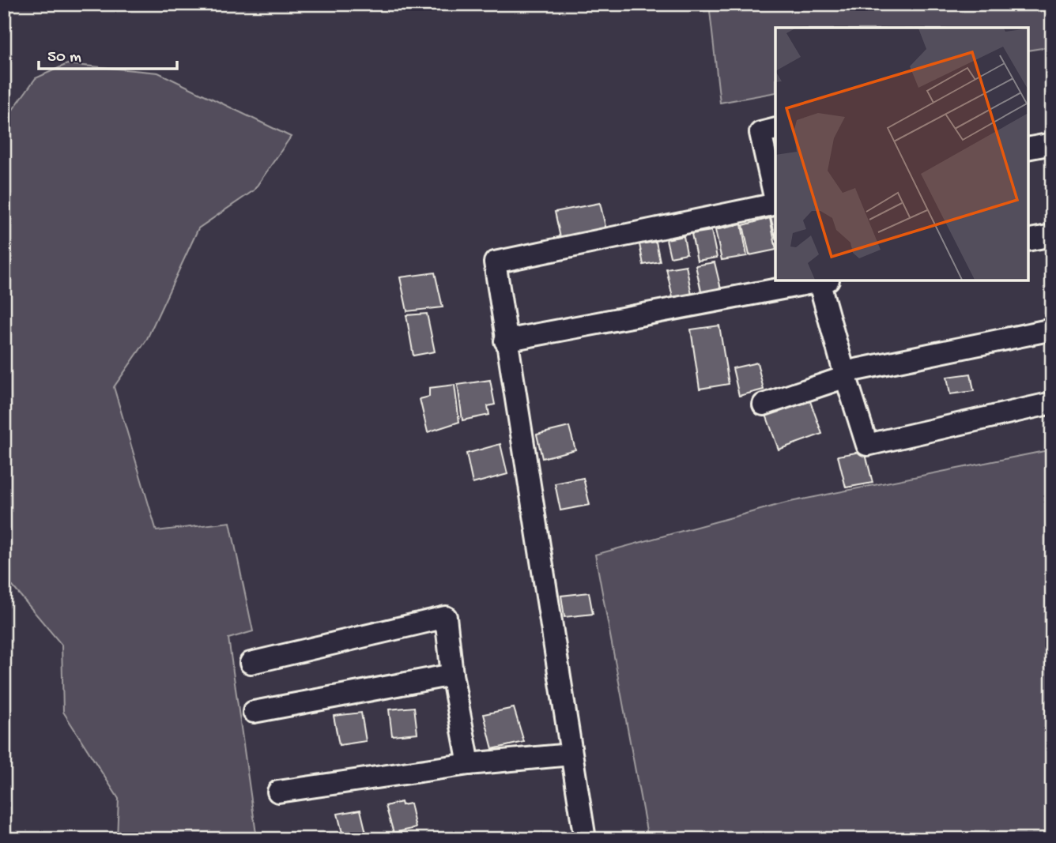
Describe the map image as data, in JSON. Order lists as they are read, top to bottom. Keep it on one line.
{"scale_bar":"50 m"}
